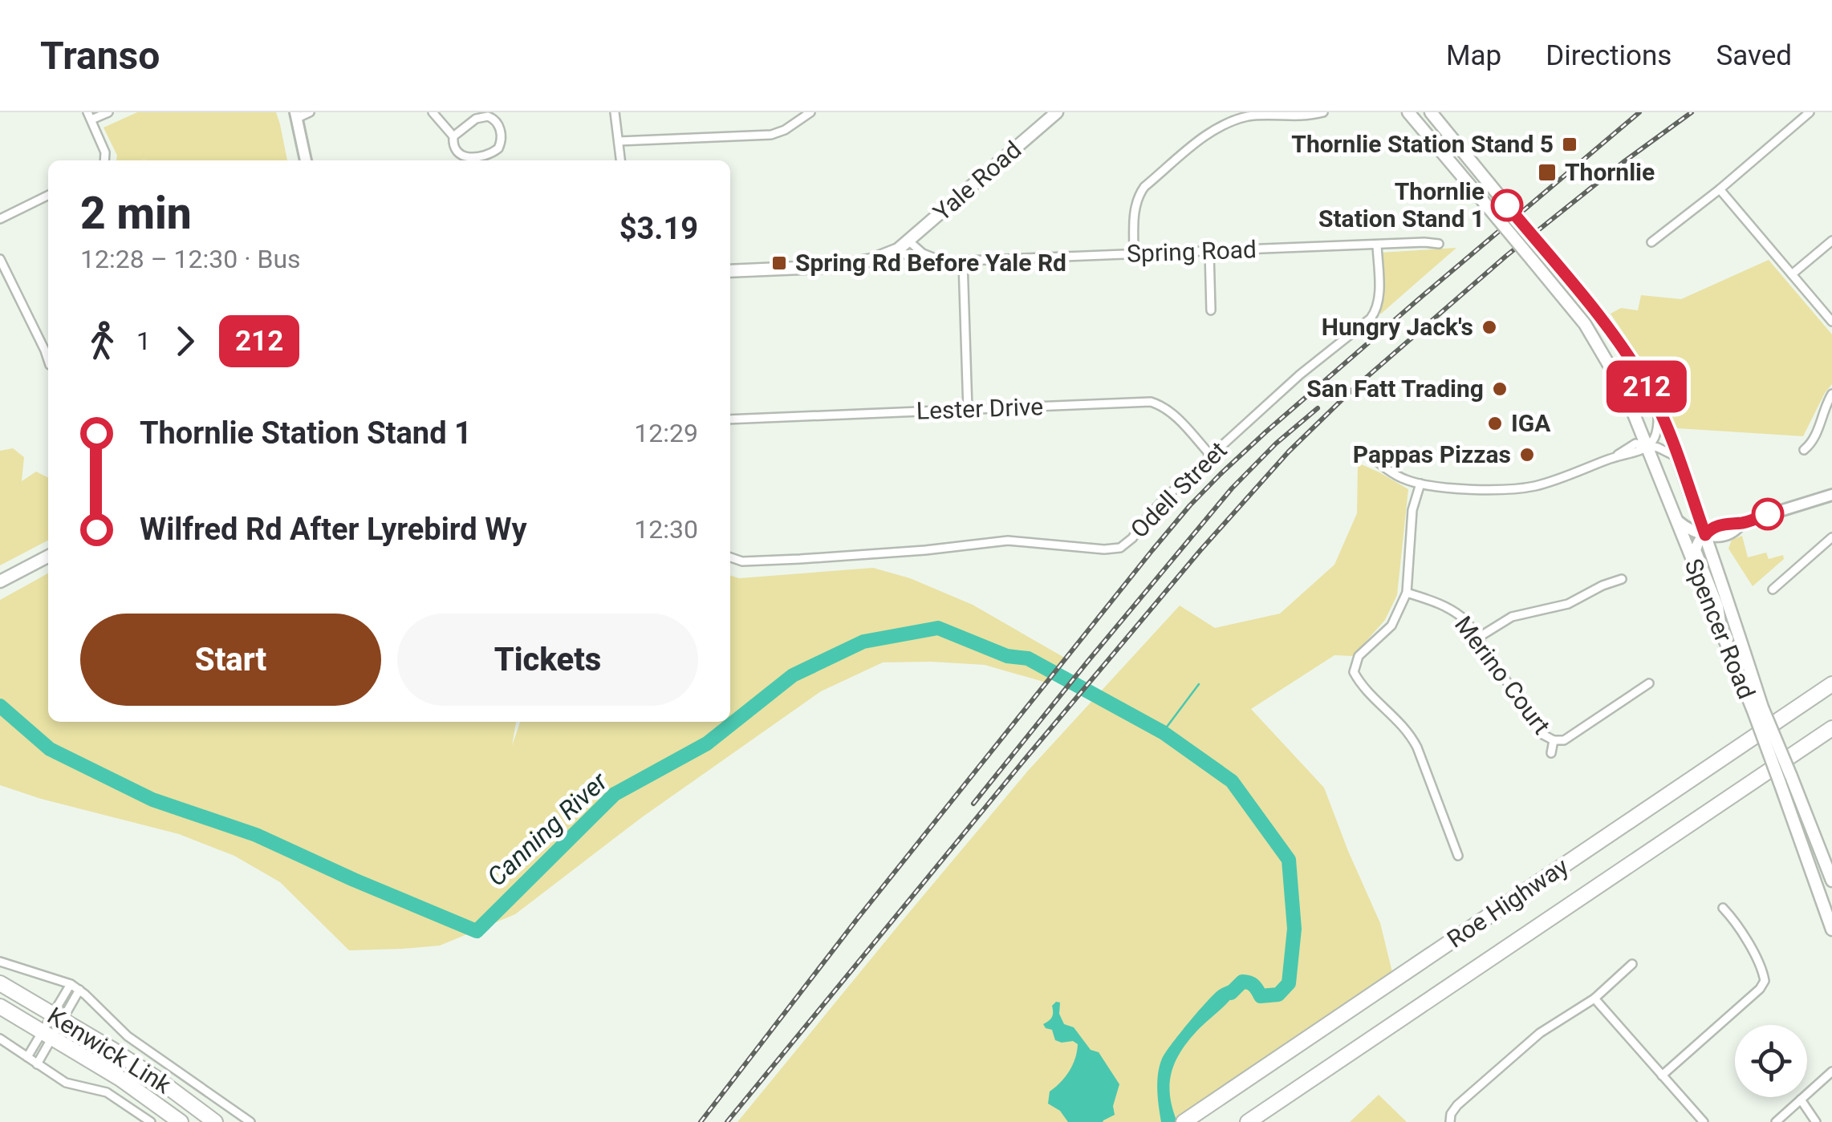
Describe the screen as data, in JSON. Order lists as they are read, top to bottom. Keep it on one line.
{"streets":{"highway":["Roe Highway","Kenwick Link"],"main road":["Yale Road","Spencer Road"],"street":["Spring Road","Lester Drive","Odell Street","Merino Court"]},"crossings":[["Yale Road","Spring Road"],["Spring Road","Odell Street"],["Lester Drive","Odell Street"]],"water":["Canning River"],"places":{"transit":["Thornlie Station Stand 5","Thornlie","Spring Rd Before Yale Rd"],"other":["Thornlie Station Stand 1","Hungry Jack's","San Fatt Trading","IGA","Pappas Pizzas"]},"lines":["bus line 212"],"page":{"header":"Transo","nav":["Map","Directions","Saved"],"on_map":"212","heading":["2 min","12:28 – 12:30 · Bus","$3.19"],"legs":["1","212"],"list":[{"name":"Thornlie Station Stand 1","value":"12:29"},{"name":"Wilfred Rd After Lyrebird Wy","value":"12:30"}],"buttons":["Start","Tickets"]}}
